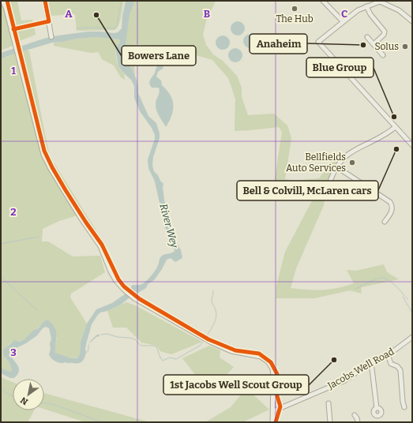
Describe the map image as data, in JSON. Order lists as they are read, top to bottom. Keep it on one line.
{"streets":{"street":["Jacobs Well Road"]},"water":["River Wey"],"places":["The Hub","Bowers Lane","Anaheim","Solus","Blue Group","Bell & Colvill, McLaren cars","Bellfields Auto Services","1st Jacobs Well Scout Group"],"north":"bottom left","grid":{"columns":["A","B","C"],"rows":["1","2","3"]}}
